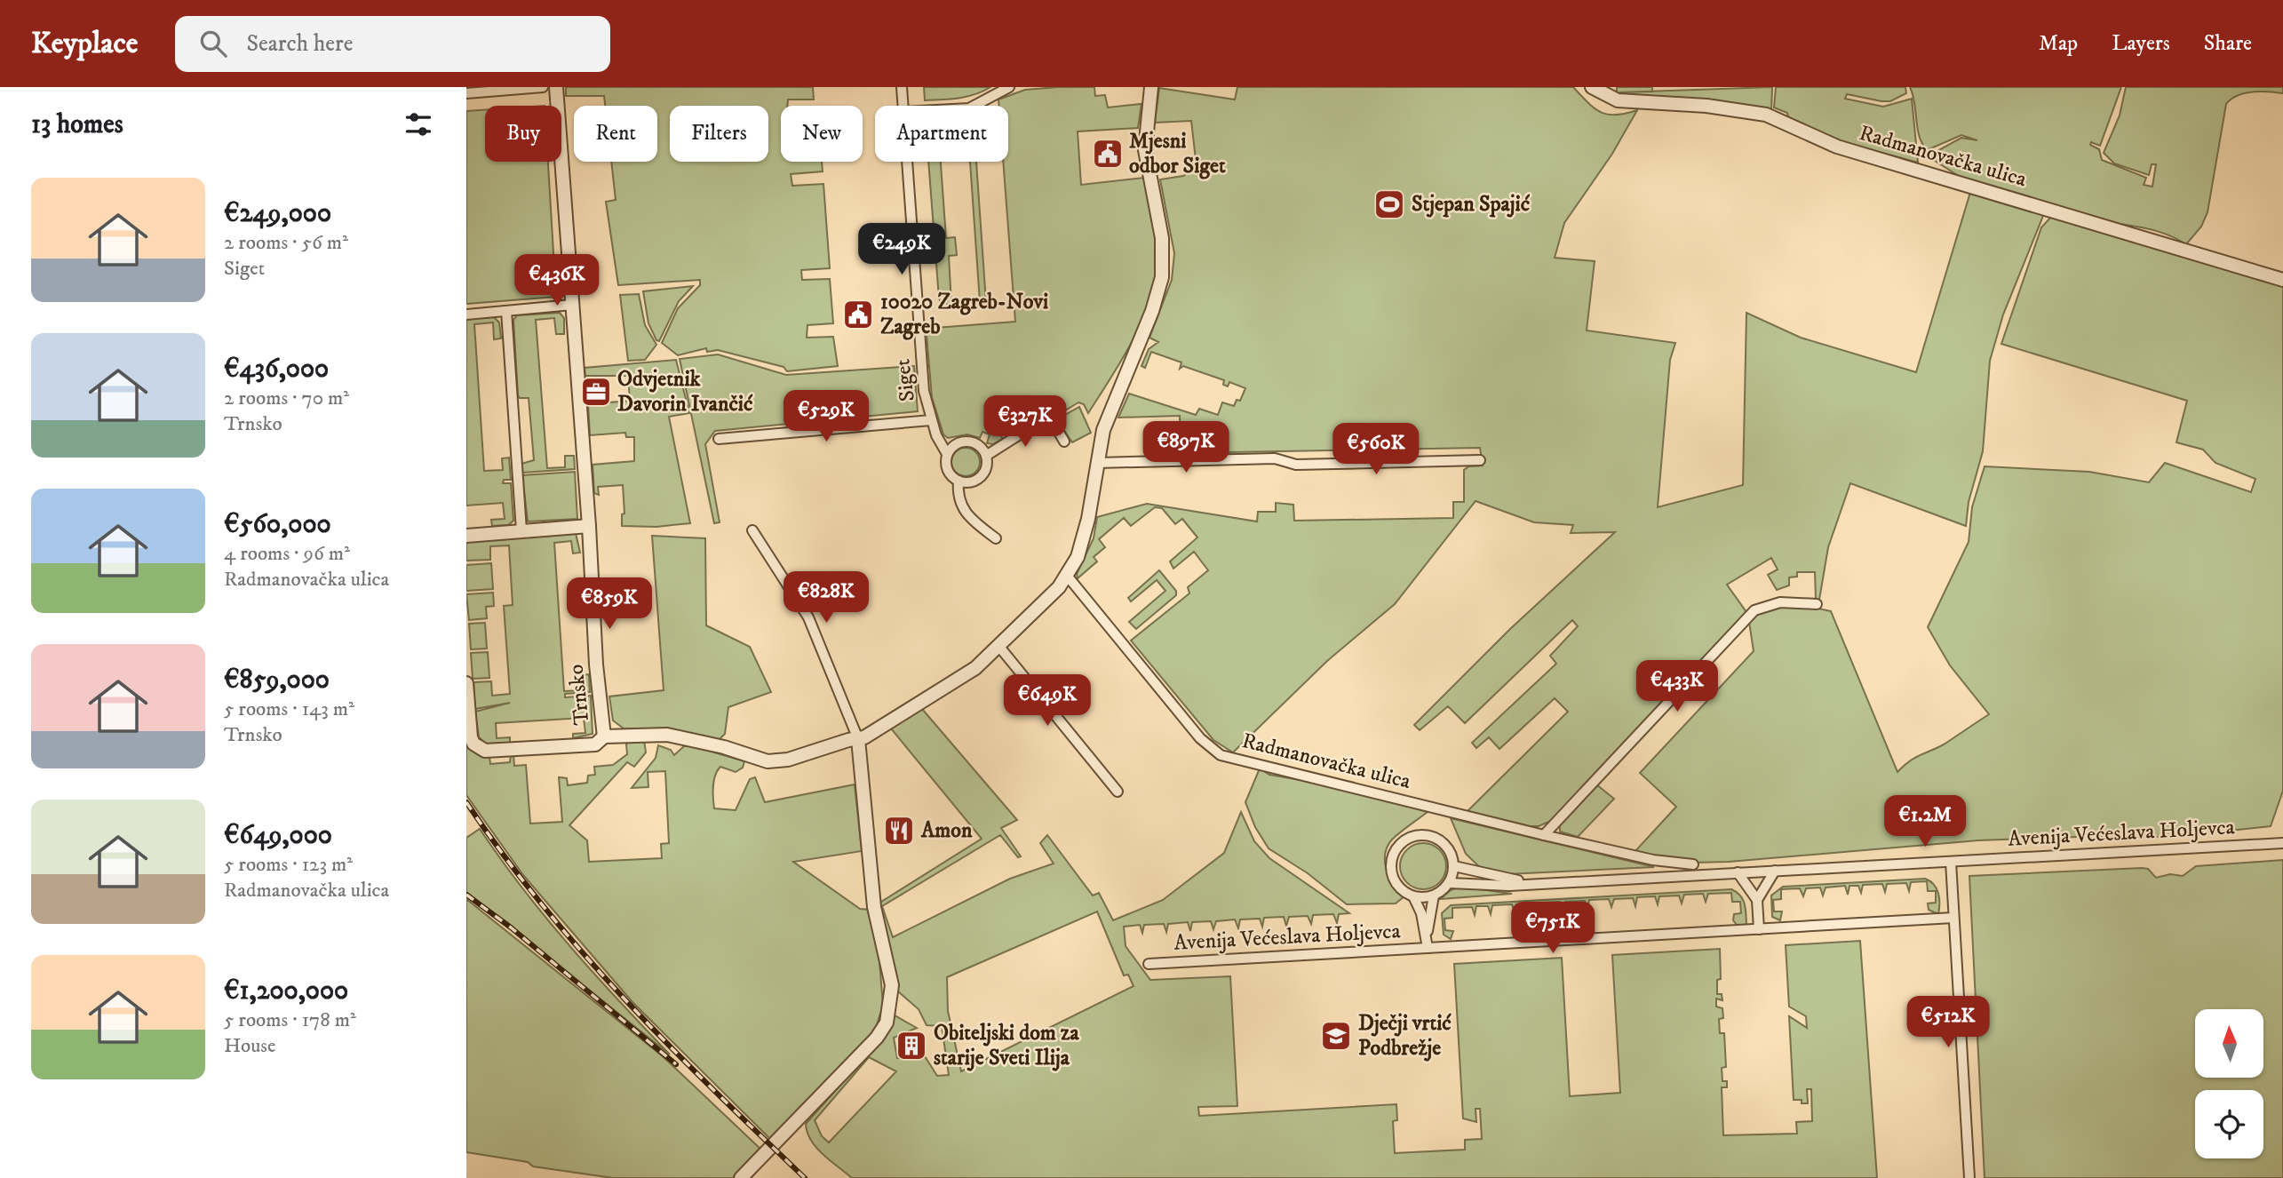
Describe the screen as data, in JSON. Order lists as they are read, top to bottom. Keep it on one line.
{"streets":{"street":["Radmanovačka ulica","Siget","Trnsko","Avenija Većeslava Holjevca"]},"places":{"public building":["Mjesni odbor Siget","10020 Zagreb-Novi Zagreb"],"sports":["Stjepan Spajić"],"office":["Odvjetnik Davorin Ivančić"],"restaurant":["Amon"],"school or university":["Dječji vrtić Podbrežje"],"building":["Obiteljski dom za starije Sveti Ilija"]},"north":"top","page":{"header":"Keyplace","search":"Search here","nav":["Map","Layers","Share"],"heading":"13 homes","chip":["Buy","Rent","Filters","New","Apartment"],"list":[{"name":"€249,000","note":"2 rooms · 56 m² · Siget"},{"name":"€436,000","note":"2 rooms · 70 m² · Trnsko"},{"name":"€560,000","note":"4 rooms · 96 m² · Radmanovačka ulica"},{"name":"€859,000","note":"5 rooms · 143 m² · Trnsko"},{"name":"€649,000","note":"5 rooms · 123 m² · Radmanovačka ulica"},{"name":"€1,200,000","note":"5 rooms · 178 m² · House"}],"price":["€249K","€436K","€529K","€327K","€897K","€560K","€828K","€859K","€433K","€649K","€1.2M","€751K","€512K"]}}
